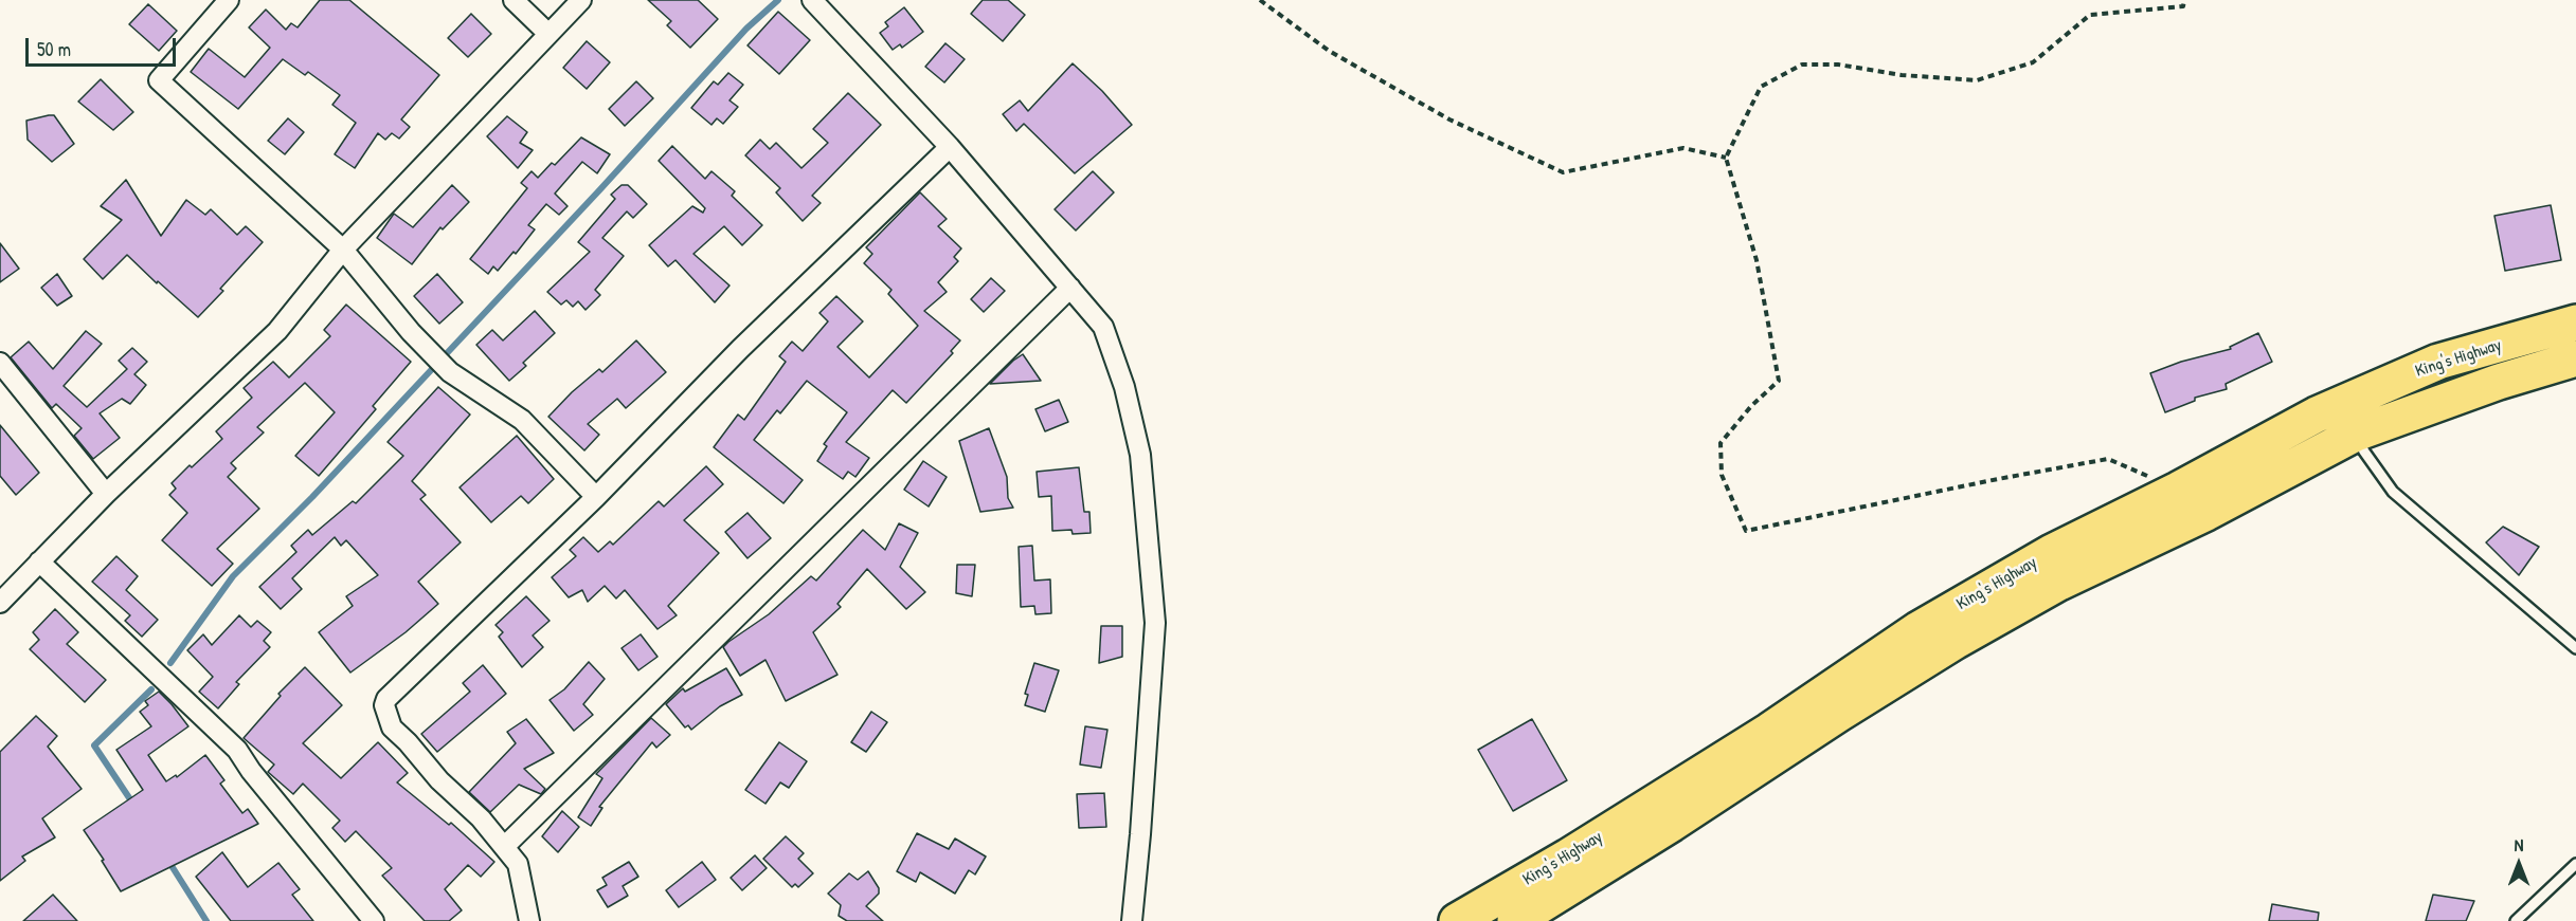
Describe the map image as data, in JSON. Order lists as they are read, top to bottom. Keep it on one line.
{"streets":{"highway":["King's Highway"]},"scale_bar":"50 m","north":"top"}
